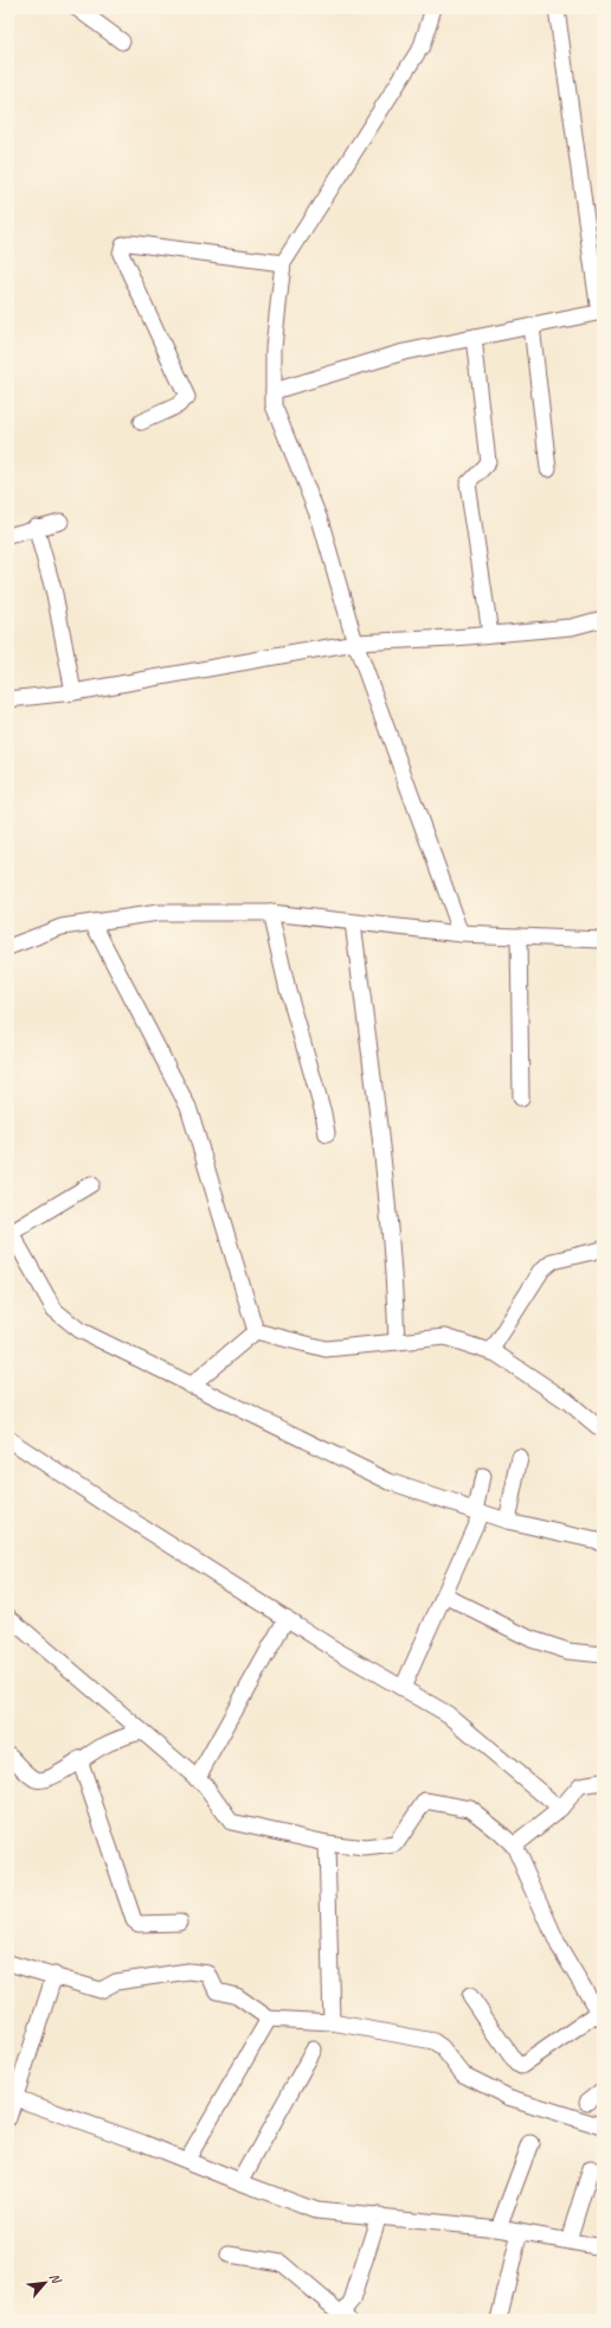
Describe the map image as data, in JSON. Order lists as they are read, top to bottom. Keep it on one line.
{"north":"top right"}
